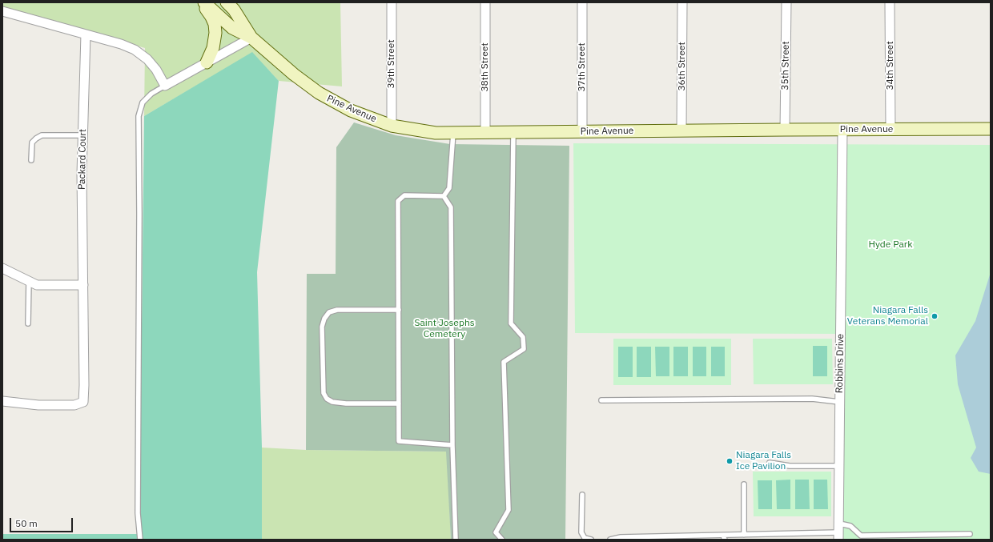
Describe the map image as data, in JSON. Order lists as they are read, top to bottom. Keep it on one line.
{"streets":{"main road":["Pine Avenue"],"street":["39th Street","35th Street","34th Street","36th Street","38th Street","37th Street","Packard Court","Robbins Drive"]},"crossings":[["39th Street","Pine Avenue"],["35th Street","Pine Avenue"],["34th Street","Pine Avenue"],["36th Street","Pine Avenue"],["38th Street","Pine Avenue"],["37th Street","Pine Avenue"],["Pine Avenue","Robbins Drive"]],"parks":["Hyde Park","Saint Josephs Cemetery"],"places":["Niagara Falls Veterans Memorial","Niagara Falls Ice Pavilion"],"scale_bar":"50 m"}
